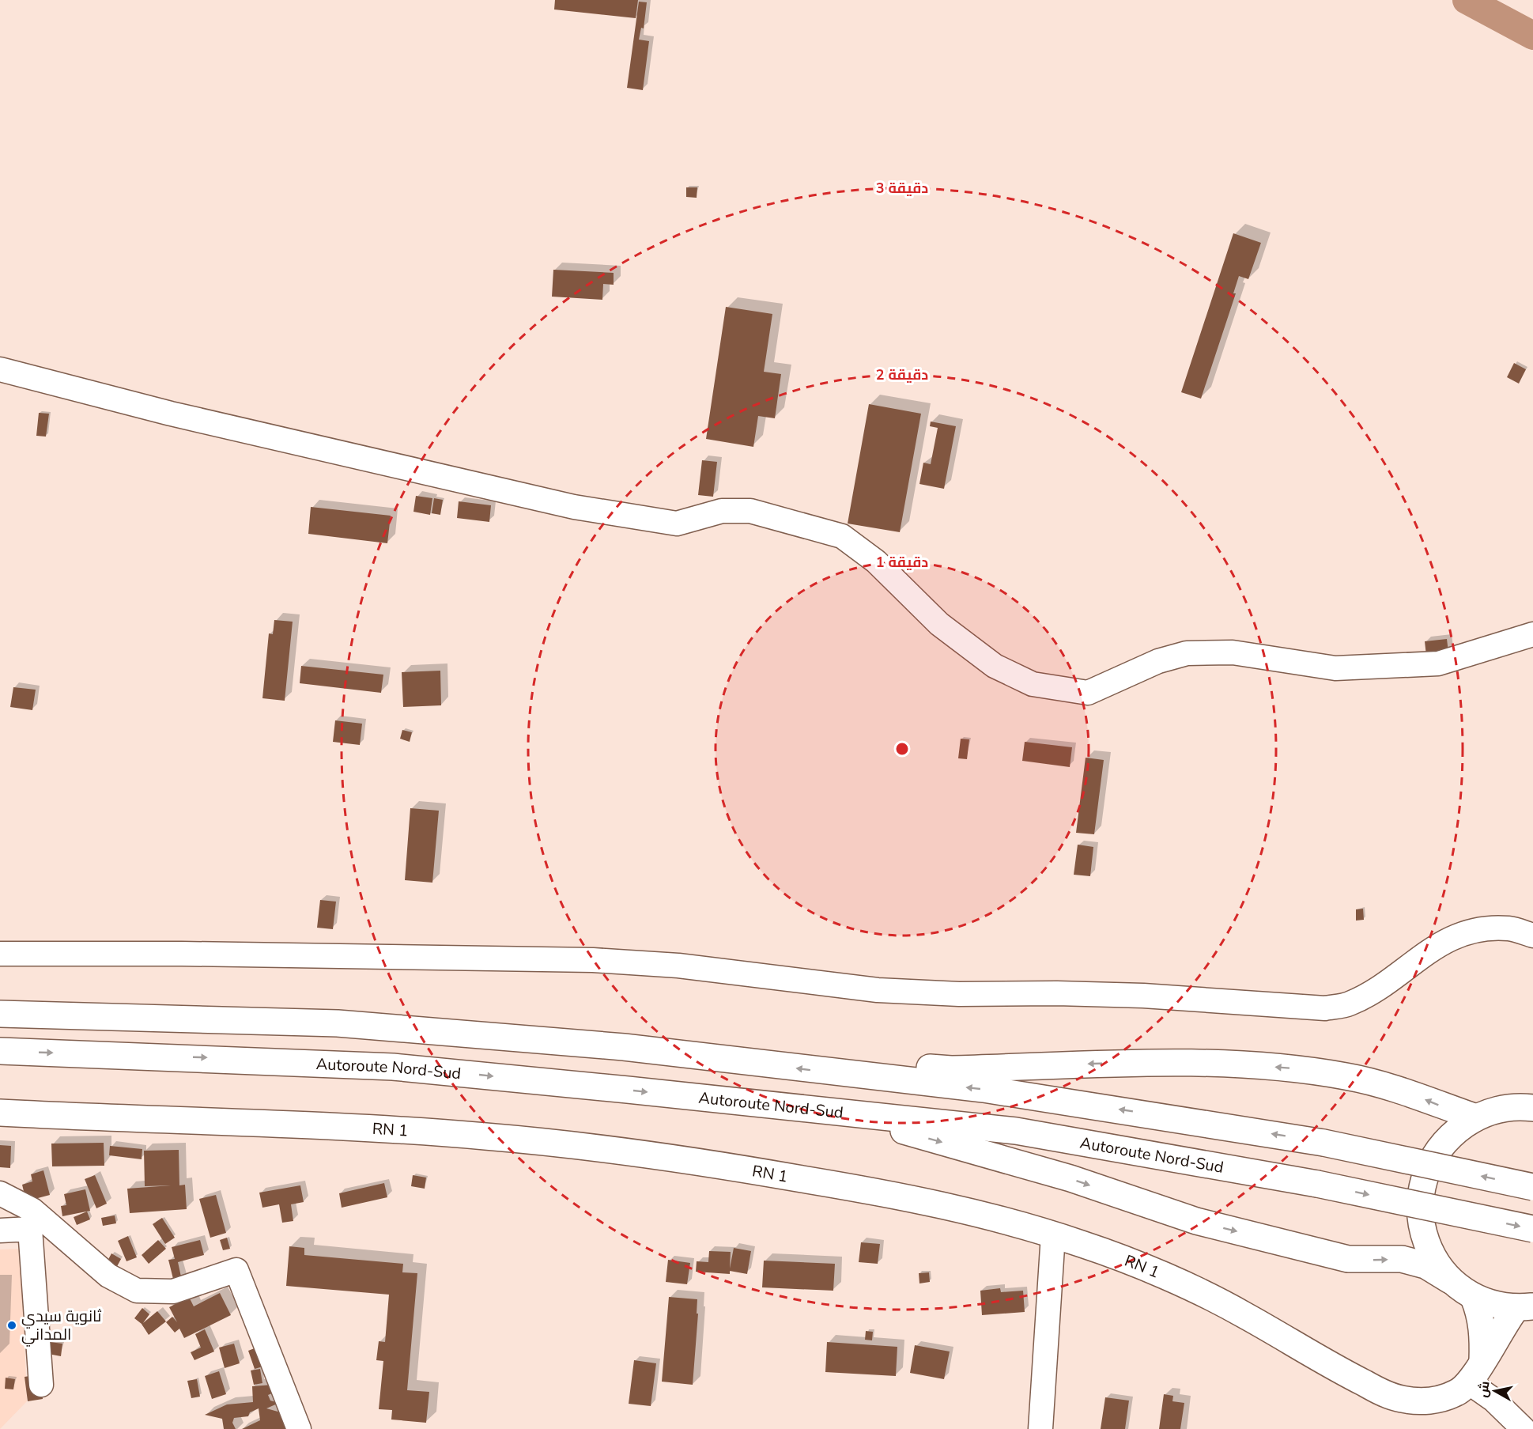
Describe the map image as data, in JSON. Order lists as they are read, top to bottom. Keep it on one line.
{"streets":{"main road":["Autoroute Nord-Sud","RN 1"]},"places":["ثانوية سيدي المداني"],"north":"left","rings":["3 دقيقة","2 دقيقة","1 دقيقة"]}
